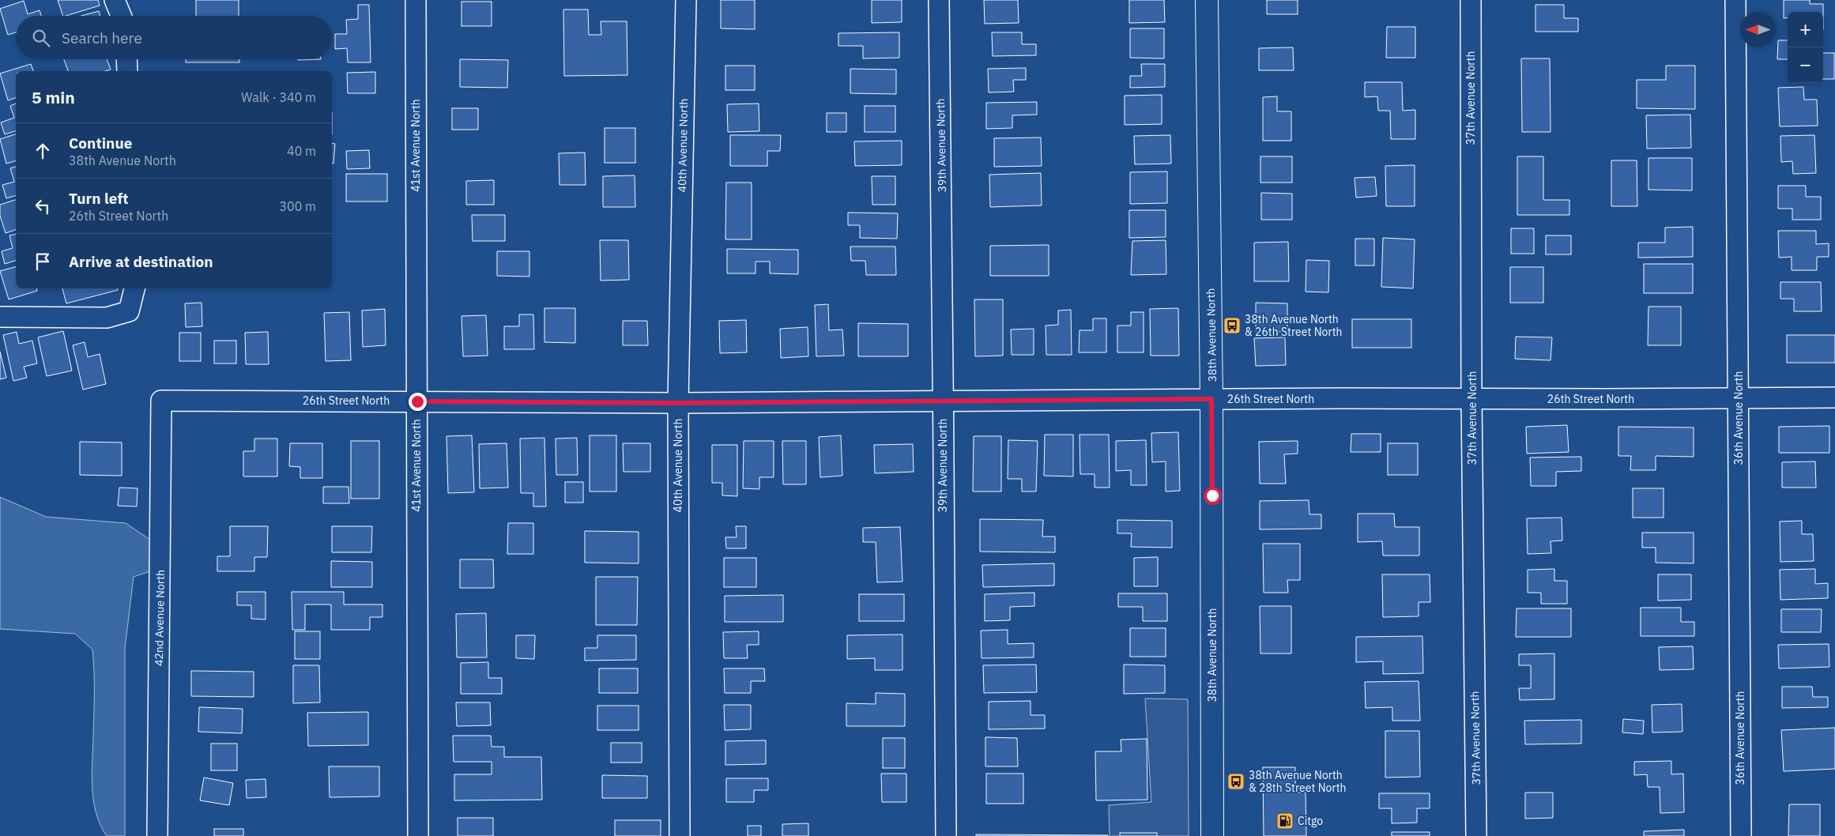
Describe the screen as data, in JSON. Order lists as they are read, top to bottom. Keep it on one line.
{"streets":{"main road":["38th Avenue North"],"street":["37th Avenue North","41st Avenue North","40th Avenue North","39th Avenue North","26th Street North","36th Avenue North","42nd Avenue North"]},"crossings":[["37th Avenue North","26th Street North"],["41st Avenue North","26th Street North"],["40th Avenue North","26th Street North"],["39th Avenue North","26th Street North"],["38th Avenue North","26th Street North"],["26th Street North","36th Avenue North"],["26th Street North","42nd Avenue North"]],"places":{"bus stop":["38th Avenue North & 26th Street North","38th Avenue North & 28th Street North"],"fuel station":["Citgo"]},"north":"left","page":{"map_buttons":["+","−"],"search":"Search here","heading":["5 min","Walk · 340 m"],"list":[["Continue","38th Avenue North","40 m"],["Turn left","26th Street North","300 m"],"Arrive at destination"]}}
